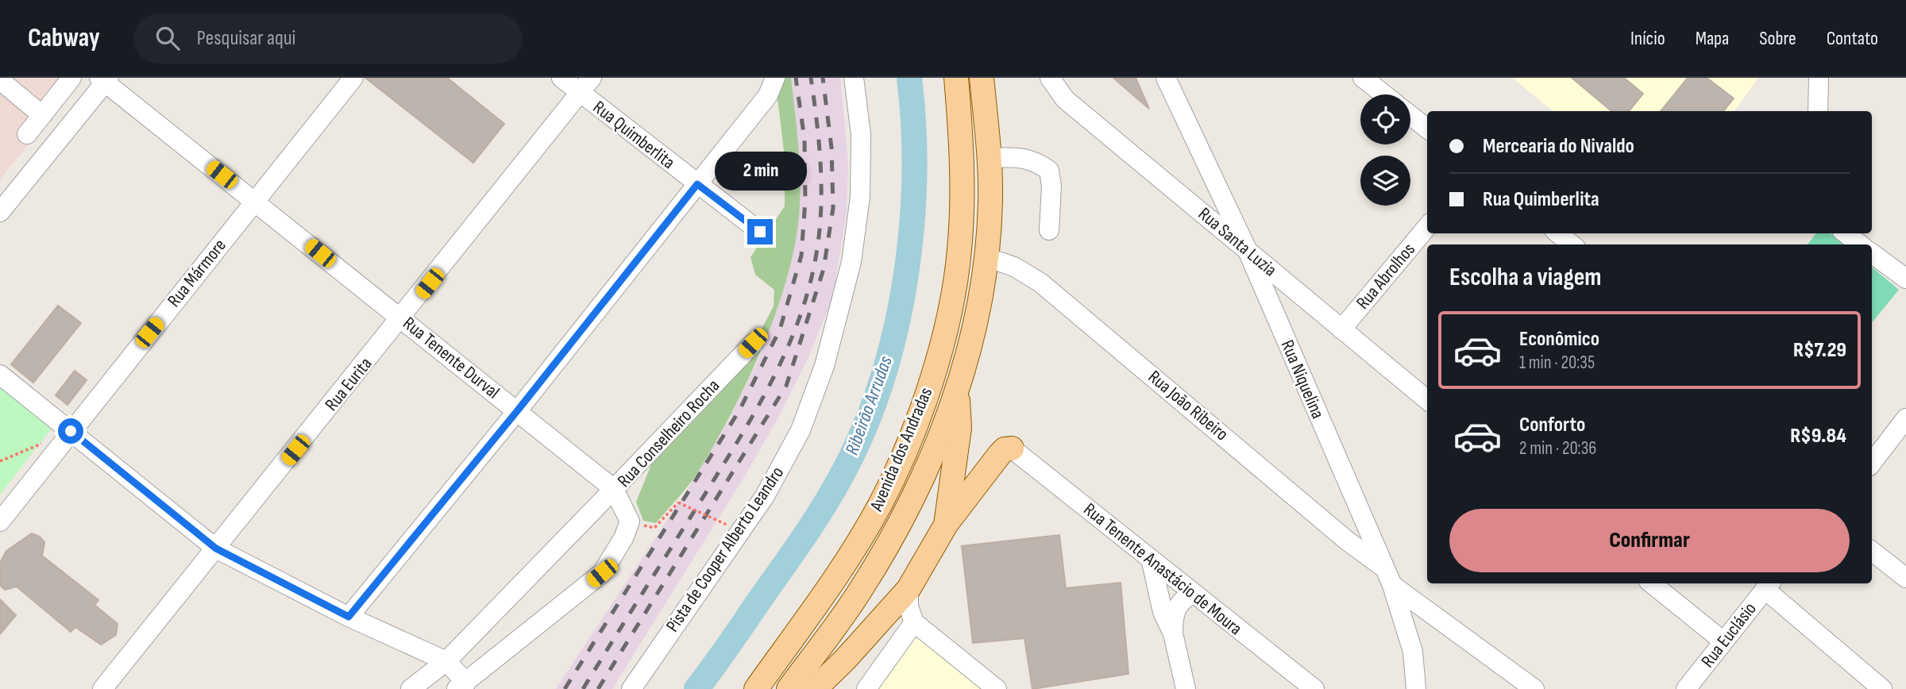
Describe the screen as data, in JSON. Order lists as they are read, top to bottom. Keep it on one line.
{"streets":{"main road":["Avenida dos Andradas"],"street":["Rua Quimberlita","Rua Santa Luzia","Rua Mármore","Rua Abrolhos","Rua Tenente Durval","Rua Niquelina","Rua Eurita","Rua João Ribeiro","Rua Conselheiro Rocha","Pista de Cooper Alberto Leandro","Rua Tenente Anastácio de Moura","Rua Euclásio"]},"crossings":[["Rua Quimberlita","Rua Eurita"],["Rua Santa Luzia","Rua Abrolhos"],["Rua Santa Luzia","Rua Niquelina"],["Rua Mármore","Rua Tenente Durval"],["Rua Tenente Durval","Rua Eurita"],["Rua Tenente Durval","Rua Conselheiro Rocha"],["Rua Niquelina","Rua João Ribeiro"],["Rua João Ribeiro","Avenida dos Andradas"]],"water":["Ribeirão Arrudas"],"page":{"header":"Cabway","search":"Pesquisar aqui","nav":["Início","Mapa","Sobre","Contato"],"banner":["Mercearia do Nivaldo","Rua Quimberlita"],"bubble":"2 min","heading":"Escolha a viagem","list":[{"name":"Econômico","note":"1 min · 20:35","value":"R$7.29"},{"name":"Conforto","note":"2 min · 20:36","value":"R$9.84"}],"buttons":"Confirmar"}}
